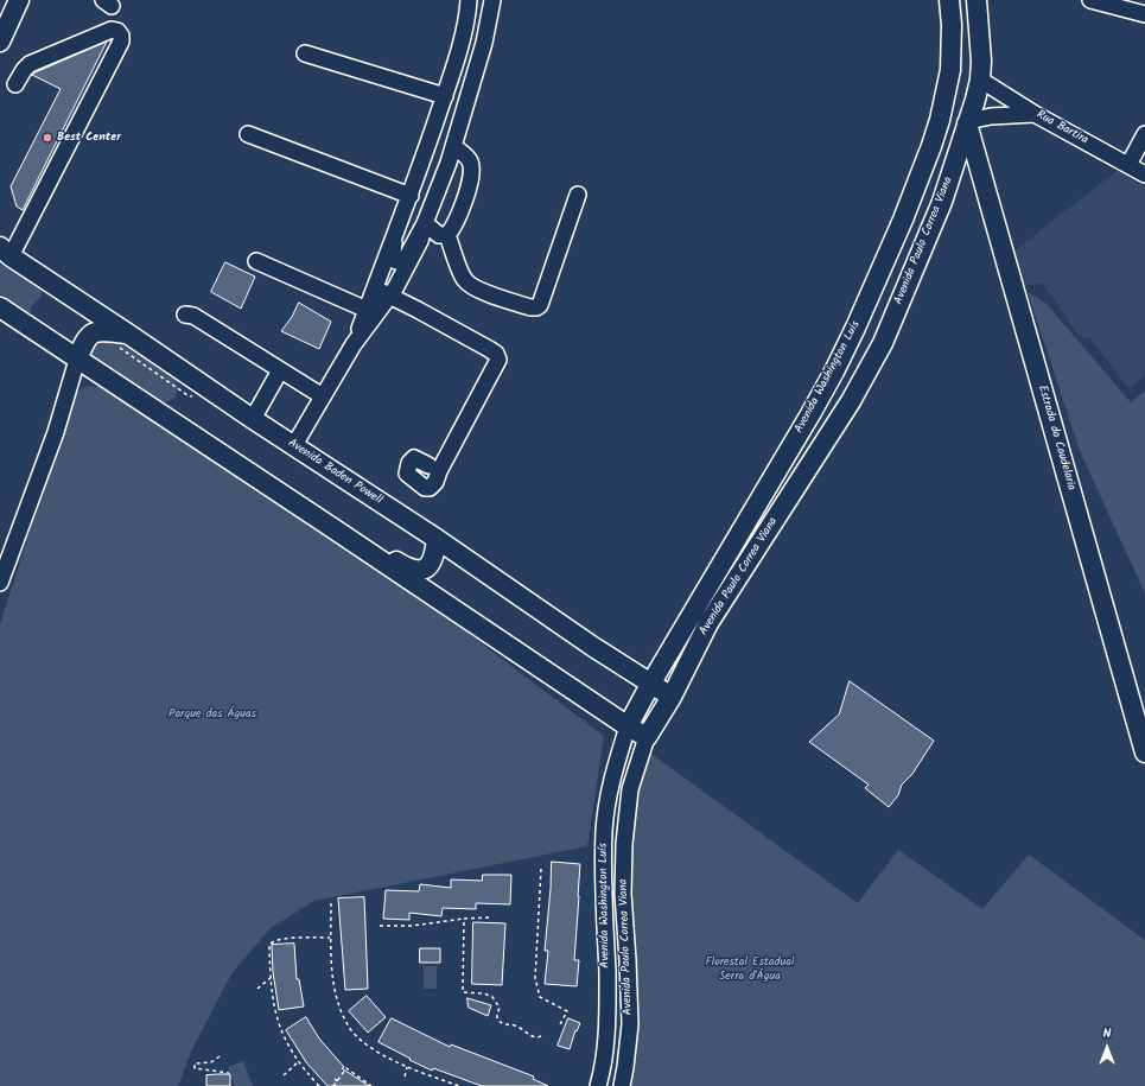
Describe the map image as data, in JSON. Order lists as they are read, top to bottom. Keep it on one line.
{"streets":{"main road":["Avenida Paulo Correa Viana","Avenida Washington Luis","Estrada da Coudelaria","Avenida Baden Powell"],"street":["Rua Bartira","Avenida Washington Luís"]},"crossings":[["Avenida Paulo Correa Viana","Estrada da Coudelaria"],["Avenida Paulo Correa Viana","Avenida Baden Powell"],["Avenida Washington Luis","Avenida Baden Powell"],["Avenida Washington Luis","Avenida Washington Luís"]],"parks":["Parque das Águas","Florestal Estadual Serra d'Água"],"places":["Best Center"],"north":"top"}
